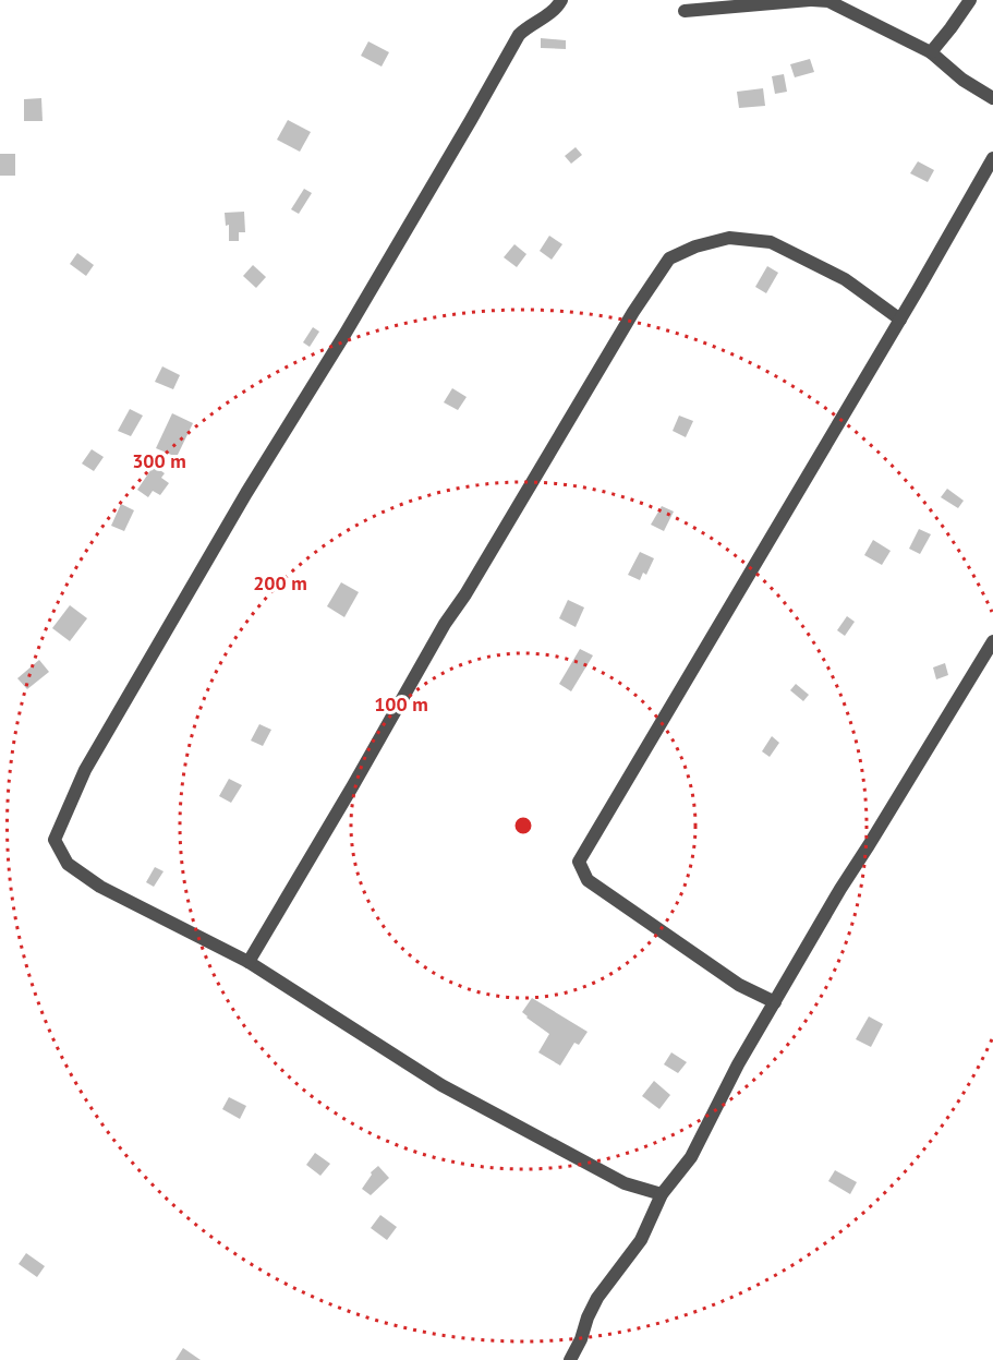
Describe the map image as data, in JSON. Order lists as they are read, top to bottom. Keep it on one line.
{"rings":["300 m","200 m","100 m"]}
